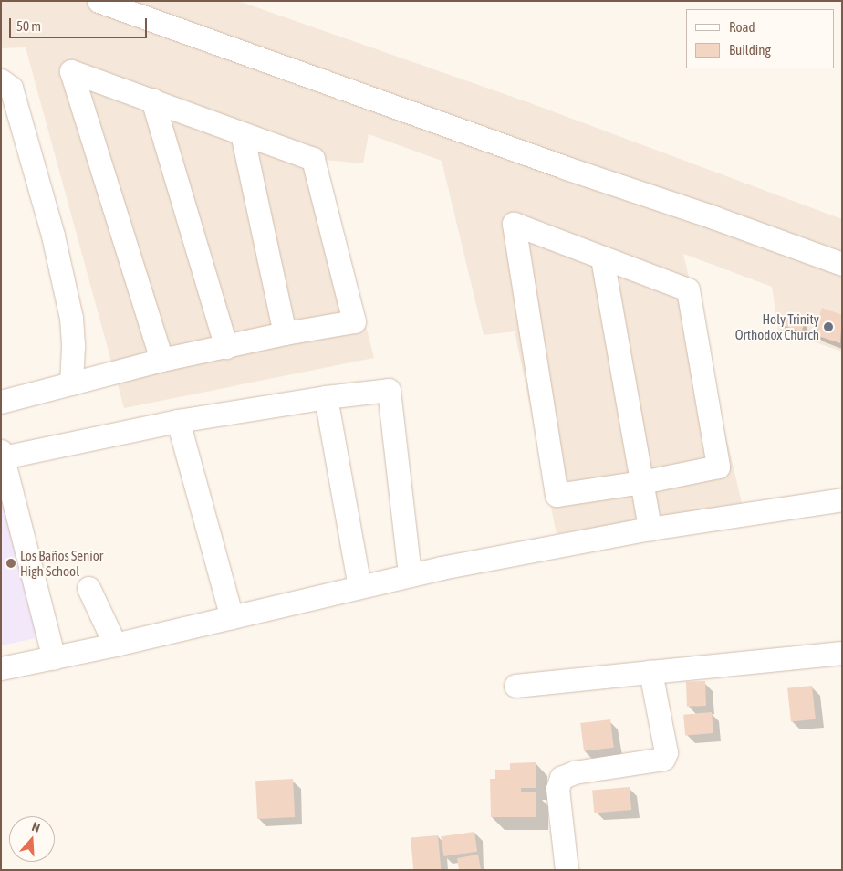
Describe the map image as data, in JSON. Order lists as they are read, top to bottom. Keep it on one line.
{"places":["Holy Trinity Orthodox Church","Los Baños Senior High School"],"legend":["Road","Building"],"scale_bar":"50 m","north":"top"}
